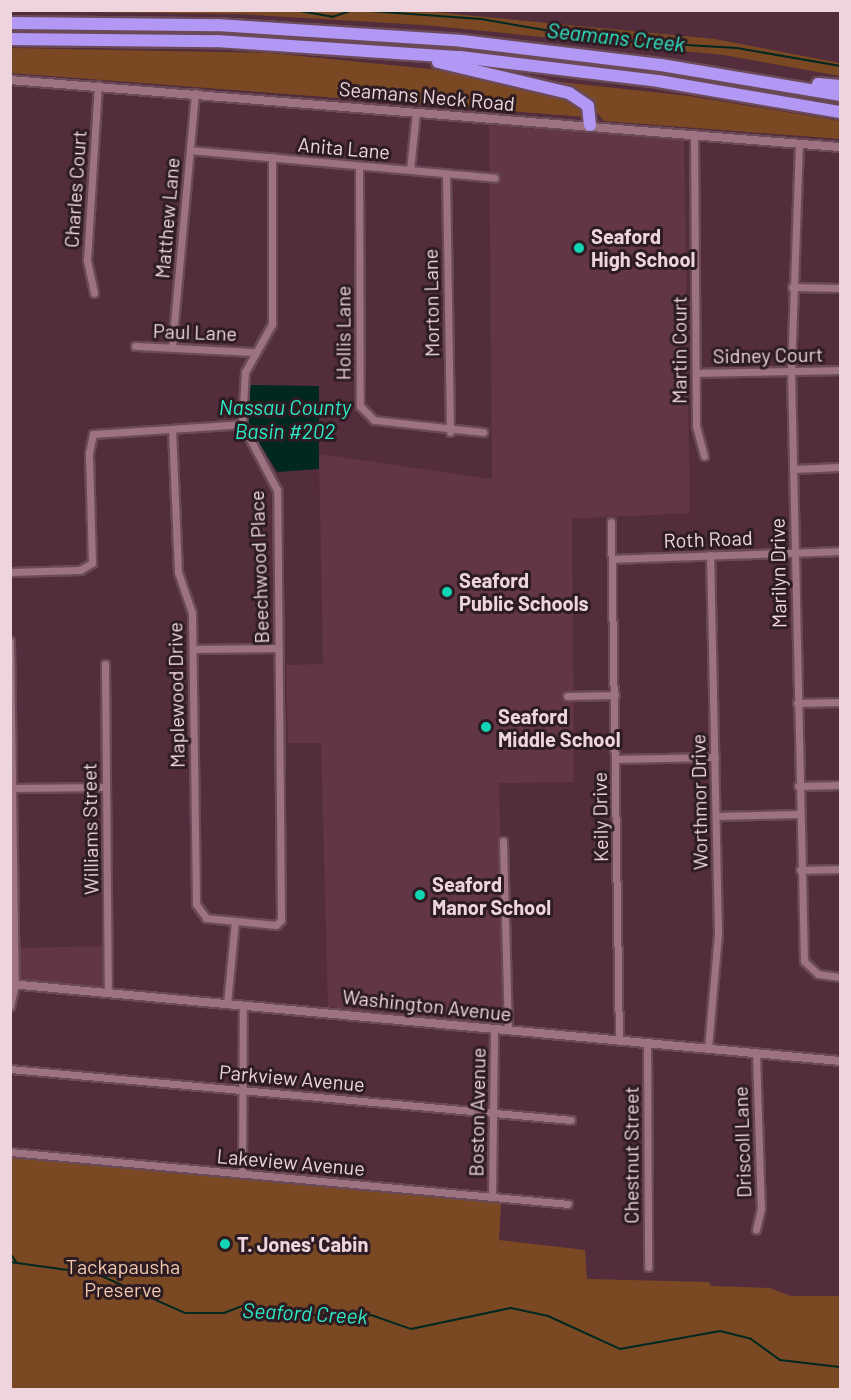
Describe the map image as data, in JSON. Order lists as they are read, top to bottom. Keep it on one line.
{"streets":{"street":["Seamans Neck Road","Anita Lane","Charles Court","Matthew Lane","Morton Lane","Paul Lane","Hollis Lane","Martin Court","Sidney Court","Roth Road","Beechwood Place","Marilyn Drive","Maplewood Drive","Worthmor Drive","Keily Drive","Williams Street","Washington Avenue","Parkview Avenue","Boston Avenue","Driscoll Lane","Chestnut Street","Lakeview Avenue"]},"crossings":[["Seamans Neck Road","Charles Court"],["Seamans Neck Road","Matthew Lane"],["Seamans Neck Road","Martin Court"],["Seamans Neck Road","Marilyn Drive"],["Anita Lane","Matthew Lane"],["Anita Lane","Morton Lane"],["Anita Lane","Hollis Lane"],["Matthew Lane","Paul Lane"],["Morton Lane","Hollis Lane"],["Martin Court","Sidney Court"],["Sidney Court","Marilyn Drive"],["Roth Road","Marilyn Drive"],["Roth Road","Worthmor Drive"],["Roth Road","Keily Drive"],["Beechwood Place","Maplewood Drive"],["Worthmor Drive","Washington Avenue"],["Keily Drive","Washington Avenue"],["Williams Street","Washington Avenue"],["Washington Avenue","Boston Avenue"],["Washington Avenue","Driscoll Lane"],["Washington Avenue","Chestnut Street"],["Parkview Avenue","Boston Avenue"],["Boston Avenue","Lakeview Avenue"]],"water":["Seamans Creek","Nassau County Basin #202","Seaford Creek"],"parks":["Tackapausha Preserve"],"places":["Seaford High School","Seaford Public Schools","Seaford Middle School","Seaford Manor School","T. Jones' Cabin"]}
